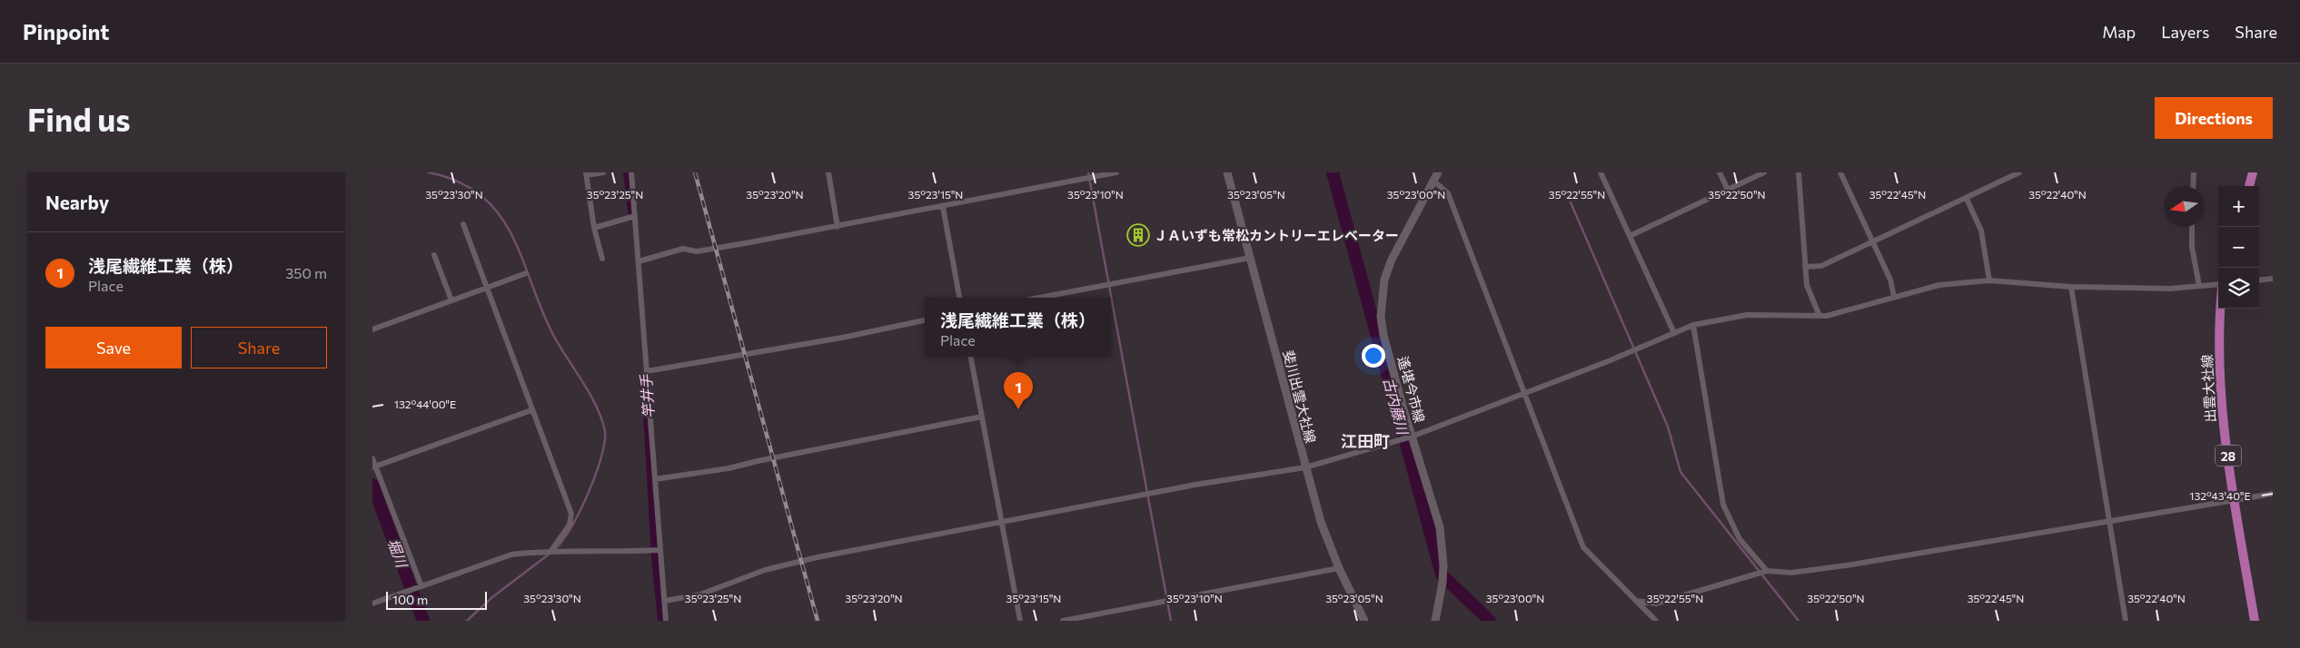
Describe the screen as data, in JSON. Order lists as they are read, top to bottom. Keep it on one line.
{"streets":{"main road":["出雲大社線","遙堪今市線","斐川出雲大社線","28"]},"districts":["江田町"],"water":["竿井手","古内藤川","堀川"],"places":{"building":["ＪＡいずも常松カントリーエレベーター"]},"scale_bar":"100 m","north":"left","page":{"header":"Pinpoint","nav":["Map","Layers","Share"],"buttons":["Directions",["Save","Share"]],"title":"Find us","heading":"Nearby","map_buttons":["+","−"],"list":[{"mark":"1","name":"浅尾繊維工業（株）","note":"Place","value":"350 m"}],"popup":["浅尾繊維工業（株）","Place"],"pins":"1","scale":"100 m"},"coordinates":["35°23'30\"N","35°23'25\"N","35°23'20\"N","35°23'15\"N","35°23'10\"N","35°23'05\"N","35°23'00\"N","35°22'55\"N","35°22'50\"N","35°22'45\"N","35°22'40\"N","132°44'00\"E","132°43'40\"E"]}
